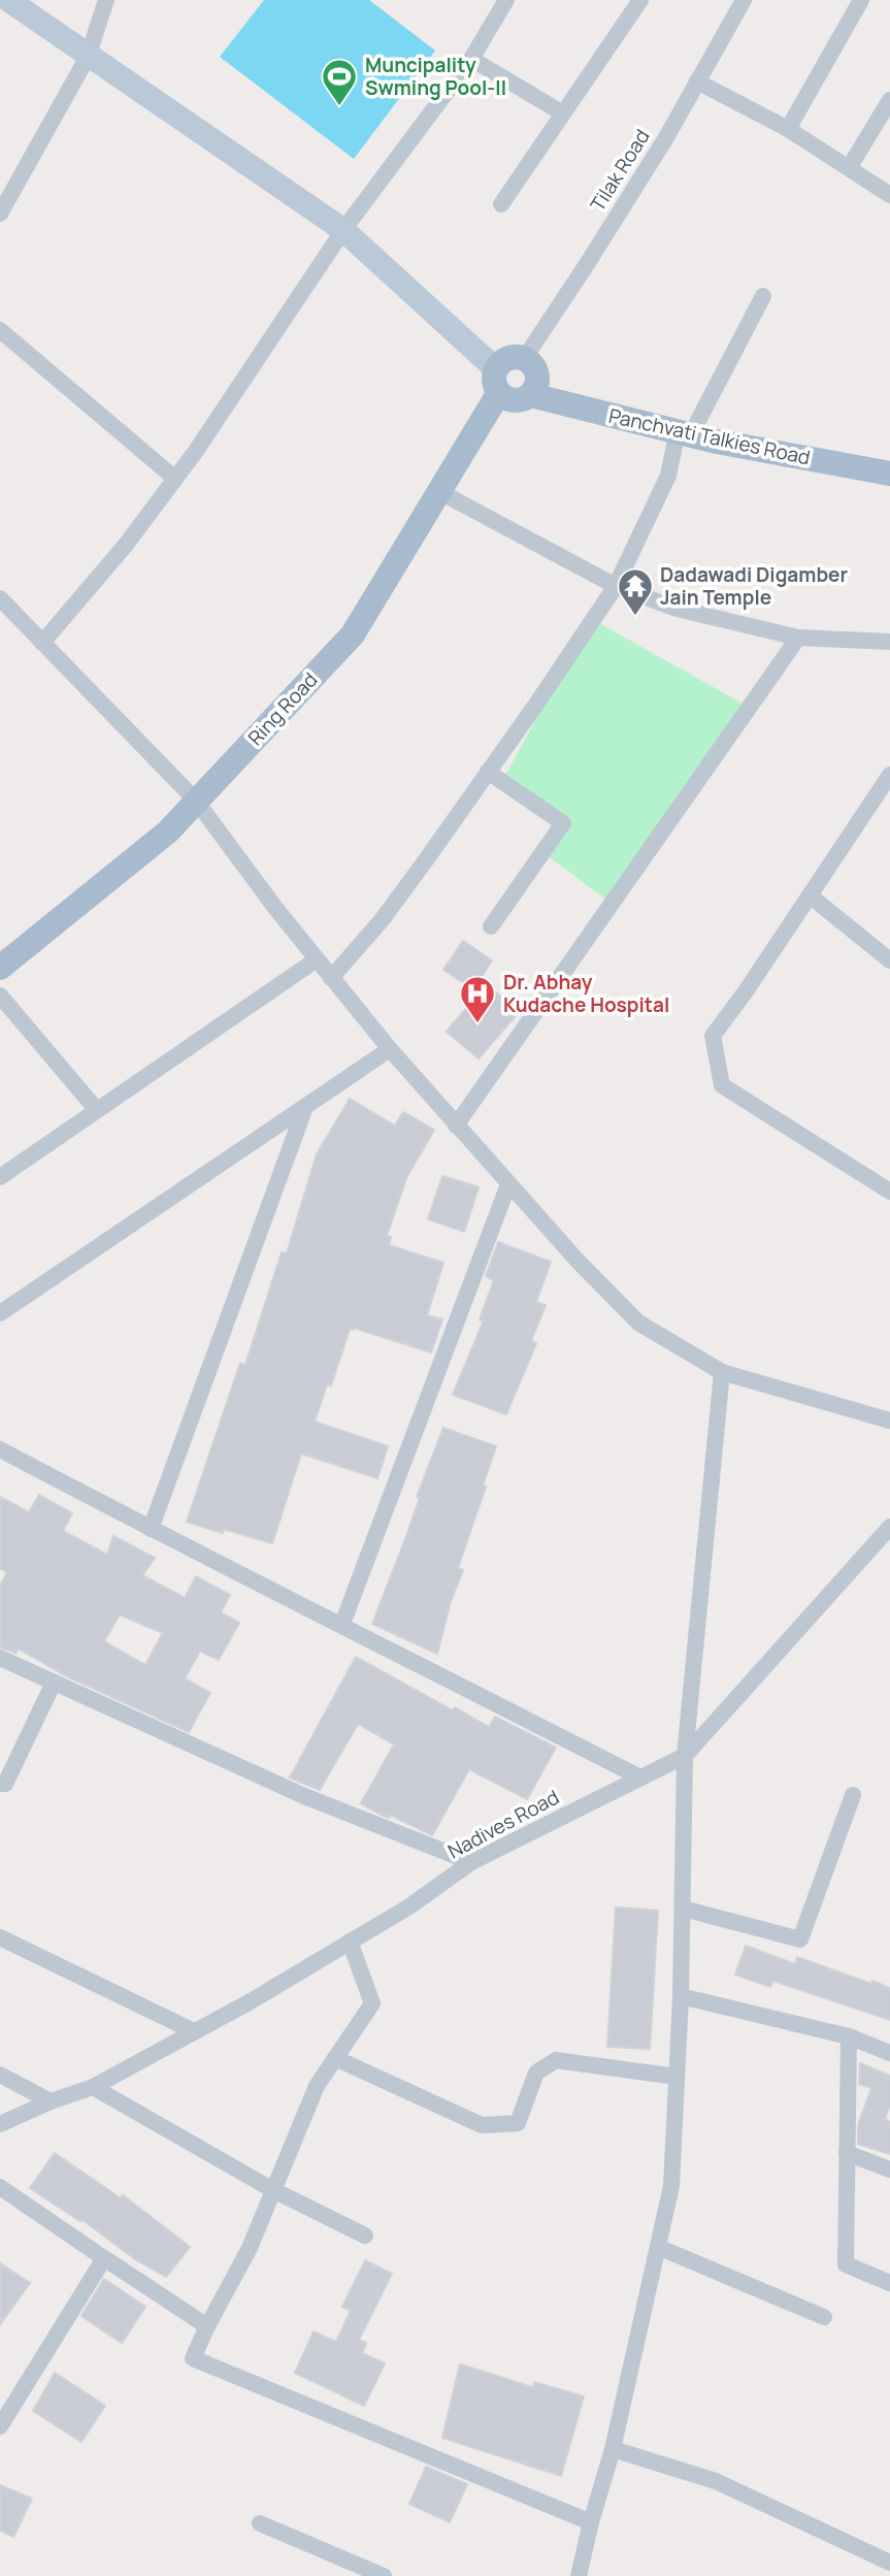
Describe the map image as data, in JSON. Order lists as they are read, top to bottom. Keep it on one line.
{"streets":{"main road":["Panchvati Talkies Road","Ring Road"],"street":["Tilak Road","Nadives Road"]},"crossings":[["Tilak Road","Panchvati Talkies Road"],["Tilak Road","Ring Road"],["Panchvati Talkies Road","Ring Road"]],"places":{"sports":["Muncipality Swming Pool-II"],"temple":["Dadawadi Digamber Jain Temple"],"hospital":["Dr. Abhay Kudache Hospital"]}}
